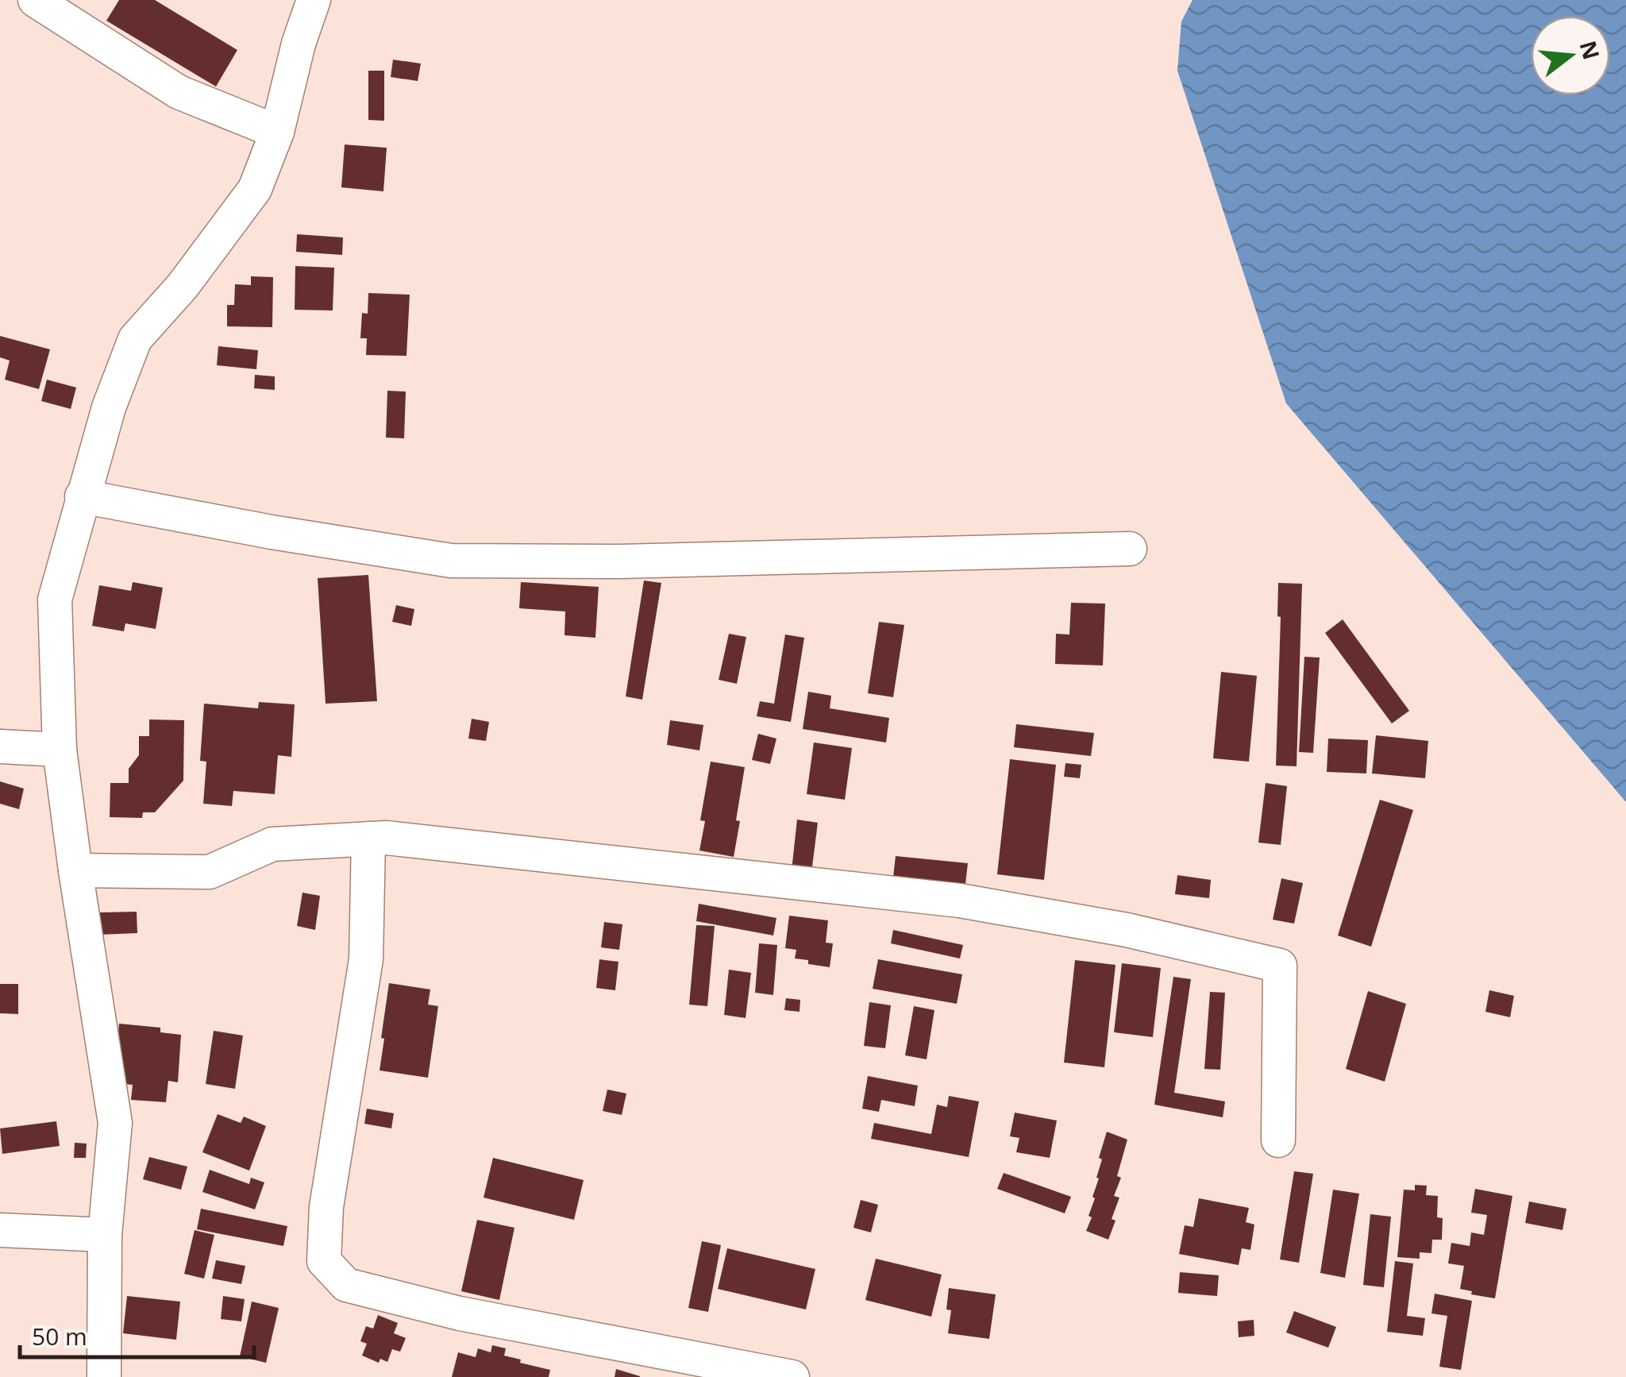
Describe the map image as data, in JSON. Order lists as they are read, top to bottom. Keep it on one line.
{"scale_bar":"50 m","north":"right"}
